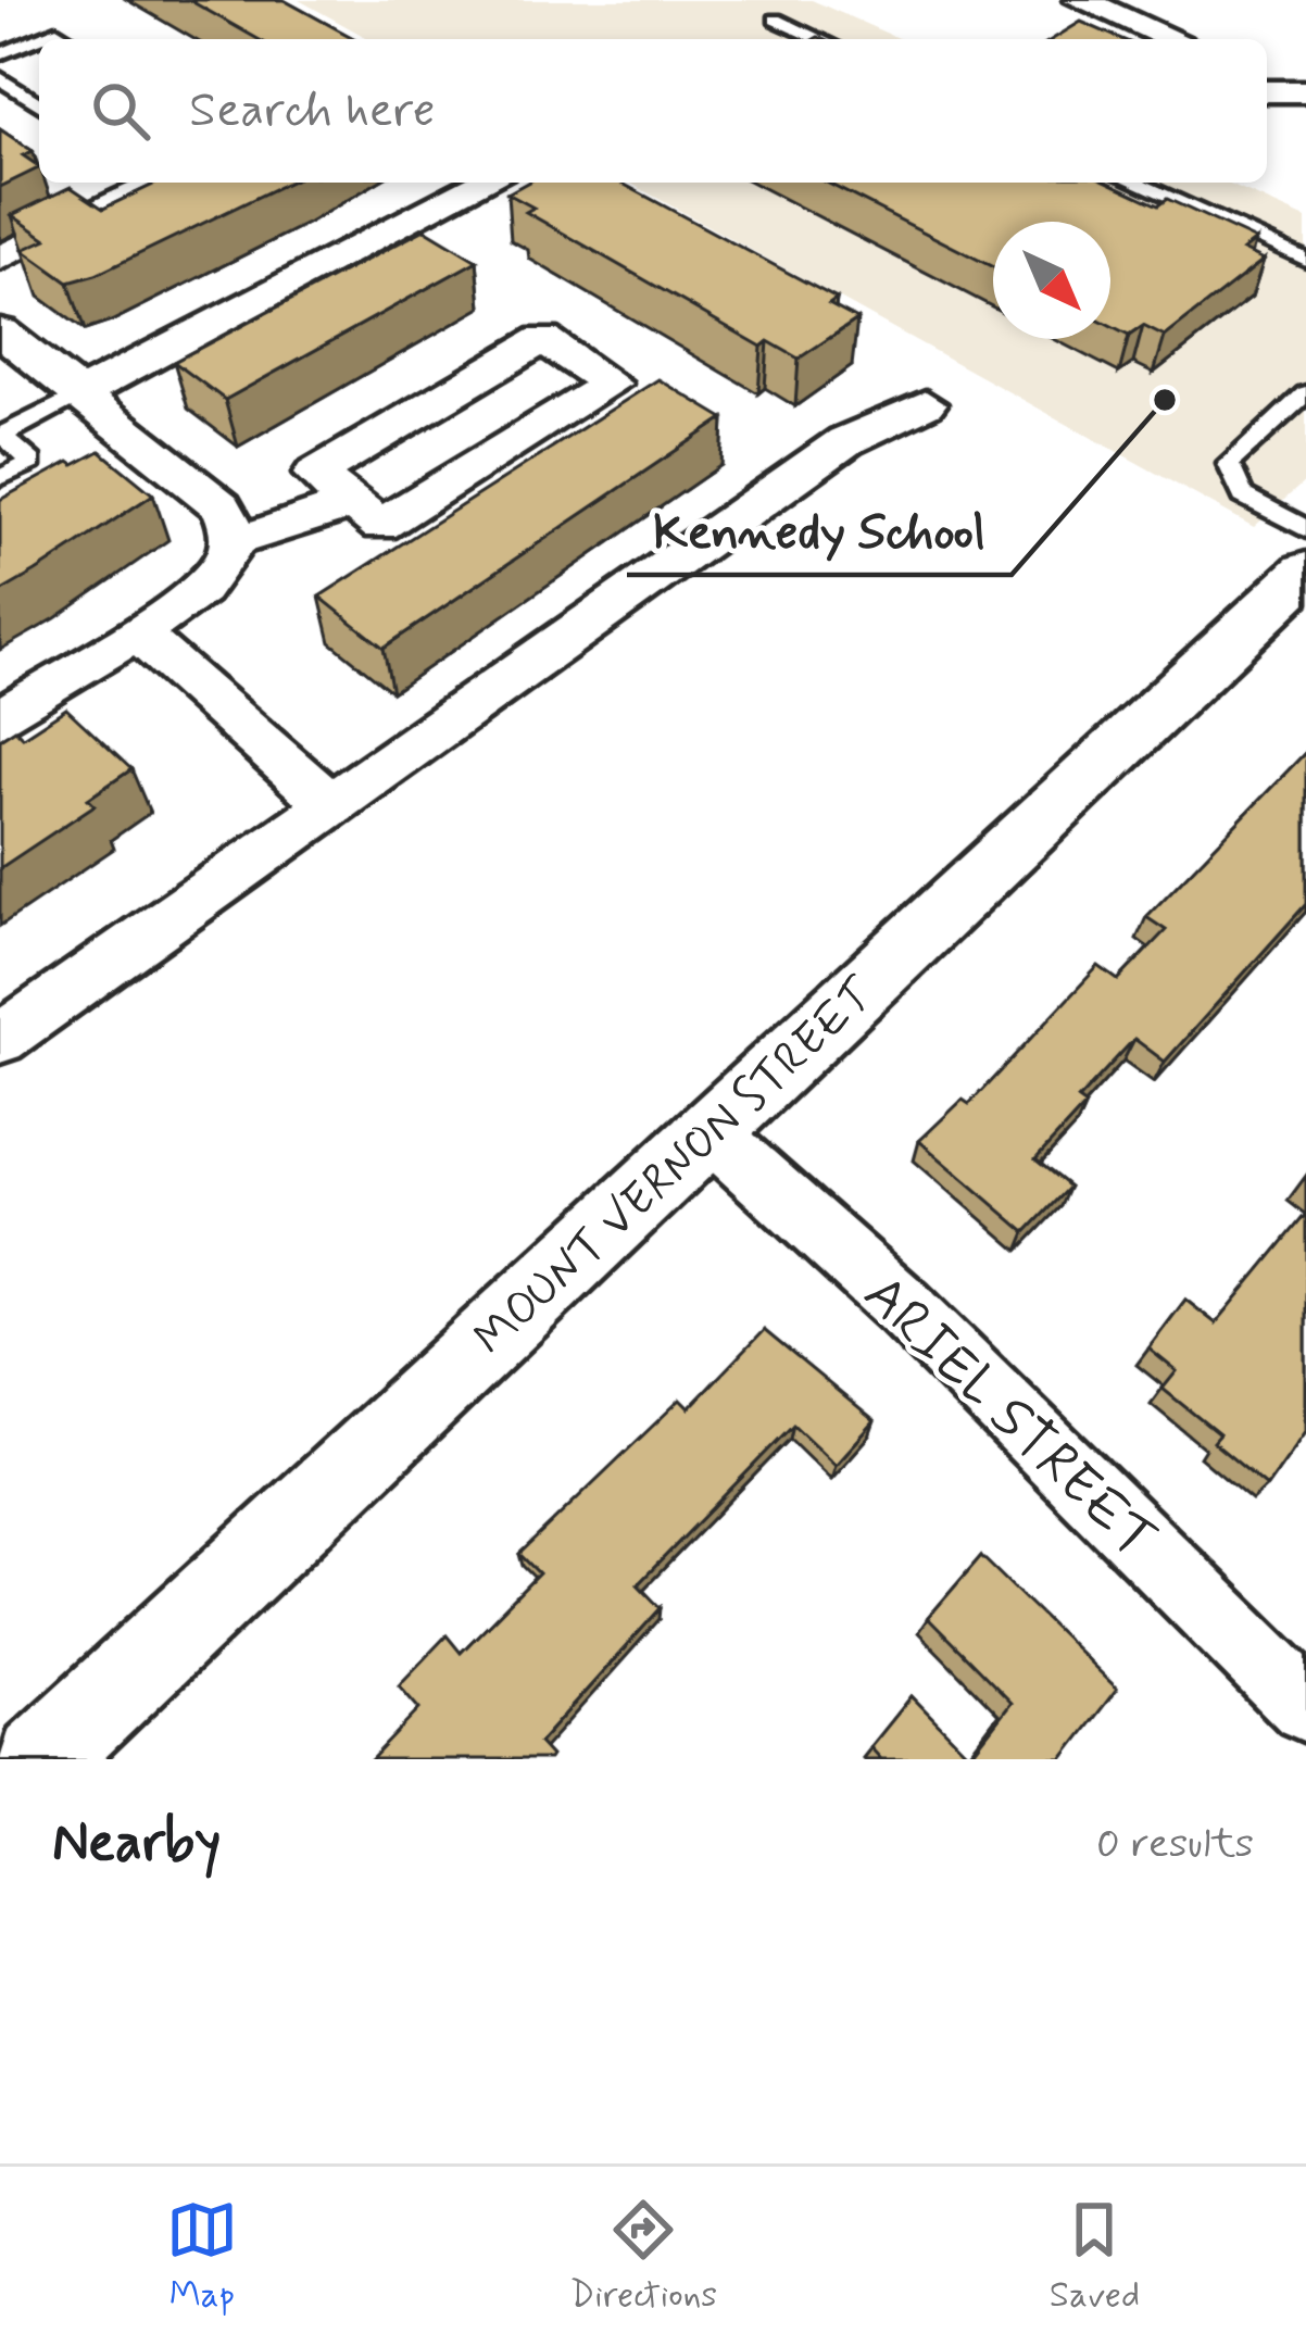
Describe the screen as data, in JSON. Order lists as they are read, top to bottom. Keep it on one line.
{"streets":{"street":["MOUNT VERNON STREET","ARIEL STREET"]},"crossings":[["MOUNT VERNON STREET","ARIEL STREET"]],"places":["Kennedy School"],"north":"bottom right","page":{"search":"Search here","heading":["Nearby","0 results"],"nav":["Map","Directions","Saved"]}}
